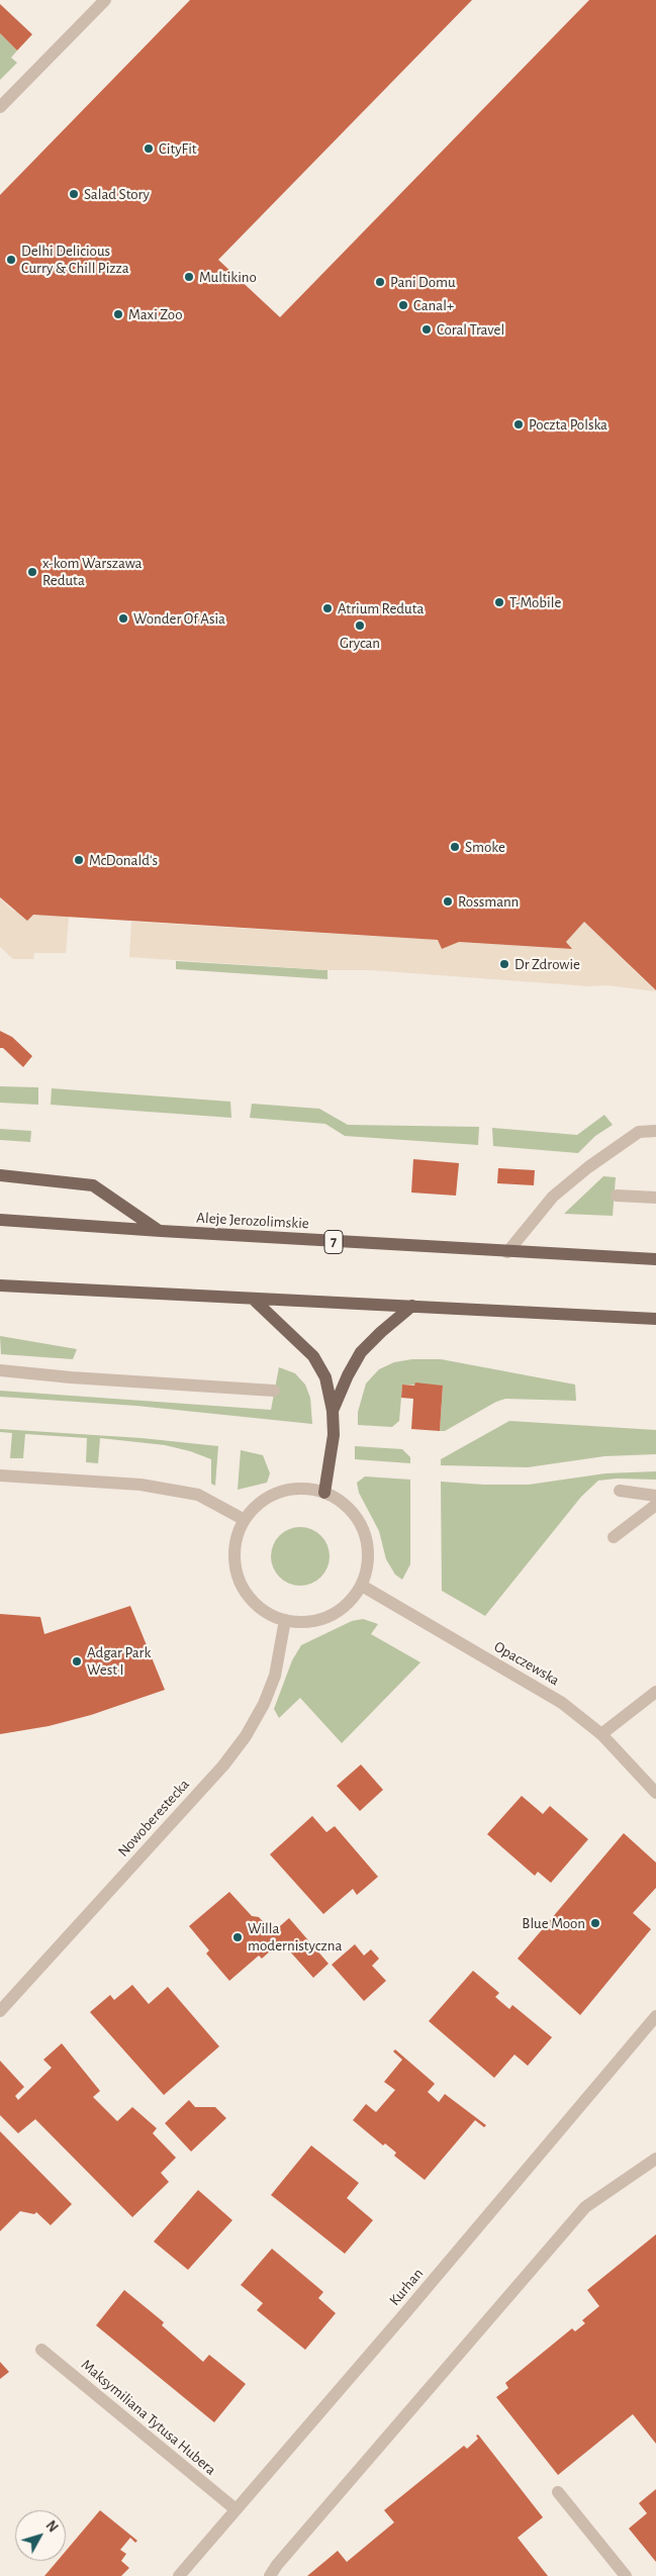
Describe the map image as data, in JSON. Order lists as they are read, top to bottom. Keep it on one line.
{"streets":{"main road":["Aleje Jerozolimskie","7"],"street":["Opaczewska","Nowoberestecka","Kurhan","Maksymiliana Tytusa Hubera"]},"crossings":[["Opaczewska","Nowoberestecka"],["Kurhan","Maksymiliana Tytusa Hubera"]],"places":["CityFit","Salad Story","Delhi Delicious Curry & Chill Pizza","Multikino","Pani Domu","Canal+","Maxi Zoo","Coral Travel","Poczta Polska","x-kom Warszawa Reduta","T-Mobile","Atrium Reduta","Wonder Of Asia","Grycan","Smoke","McDonald's","Rossmann","Dr Zdrowie","Adgar Park West I","Blue Moon","Willa modernistyczna"],"north":"top right"}
